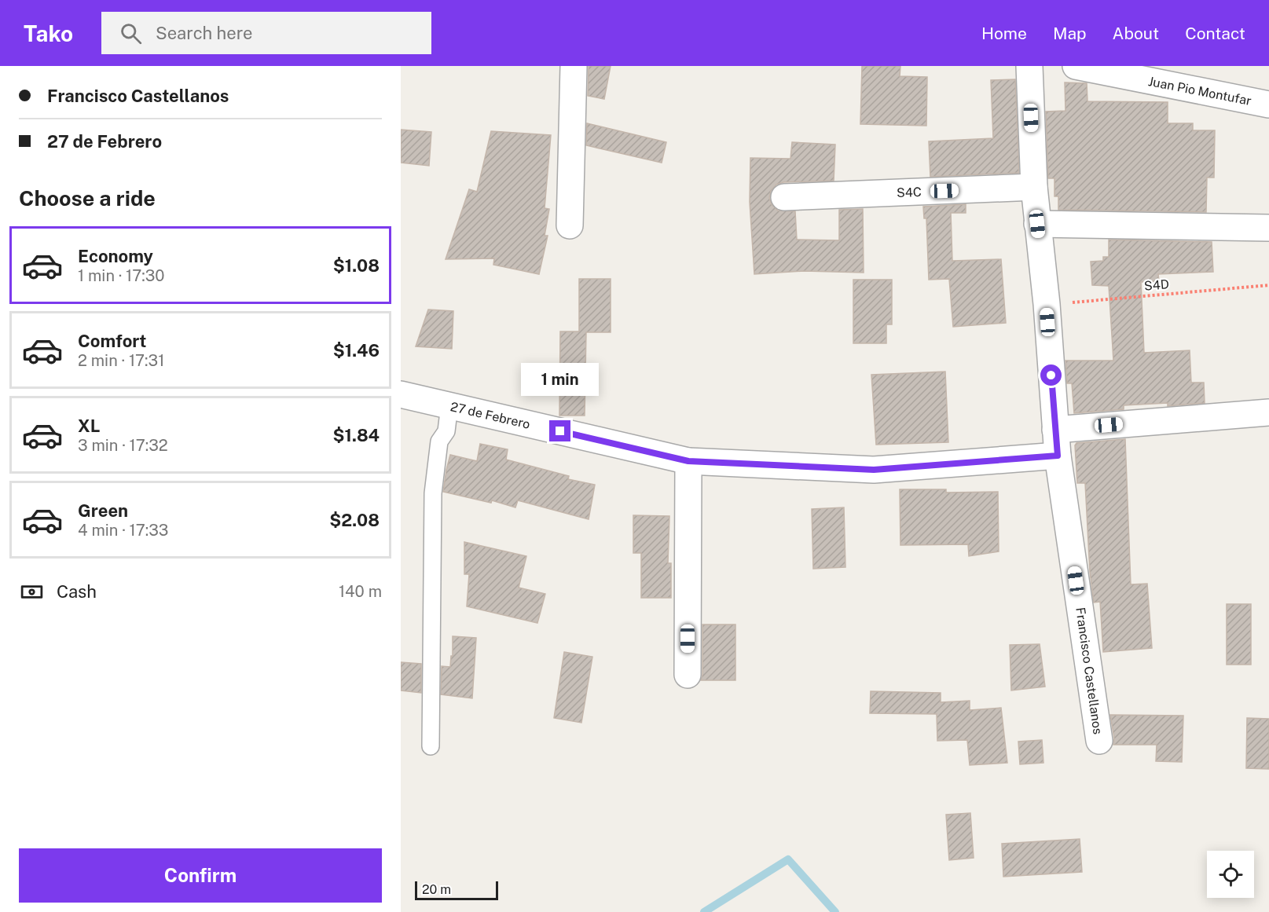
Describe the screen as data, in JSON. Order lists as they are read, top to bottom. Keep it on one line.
{"streets":{"street":["Juan Pio Montufar","S4C","27 de Febrero","Francisco Castellanos"],"path":["S4D"]},"crossings":[["S4C","Francisco Castellanos"],["S4D","Francisco Castellanos"],["27 de Febrero","Francisco Castellanos"]],"scale_bar":"20 m","page":{"header":"Tako","search":"Search here","nav":["Home","Map","About","Contact"],"banner":["Francisco Castellanos","27 de Febrero"],"heading":"Choose a ride","list":[{"name":"Economy","note":"1 min · 17:30","value":"$1.08"},{"name":"Comfort","note":"2 min · 17:31","value":"$1.46"},{"name":"XL","note":"3 min · 17:32","value":"$1.84"},{"name":"Green","note":"4 min · 17:33","value":"$2.08"}],"bubble":"1 min","pay":["Cash","140 m"],"buttons":"Confirm","scale":"20 m"}}
